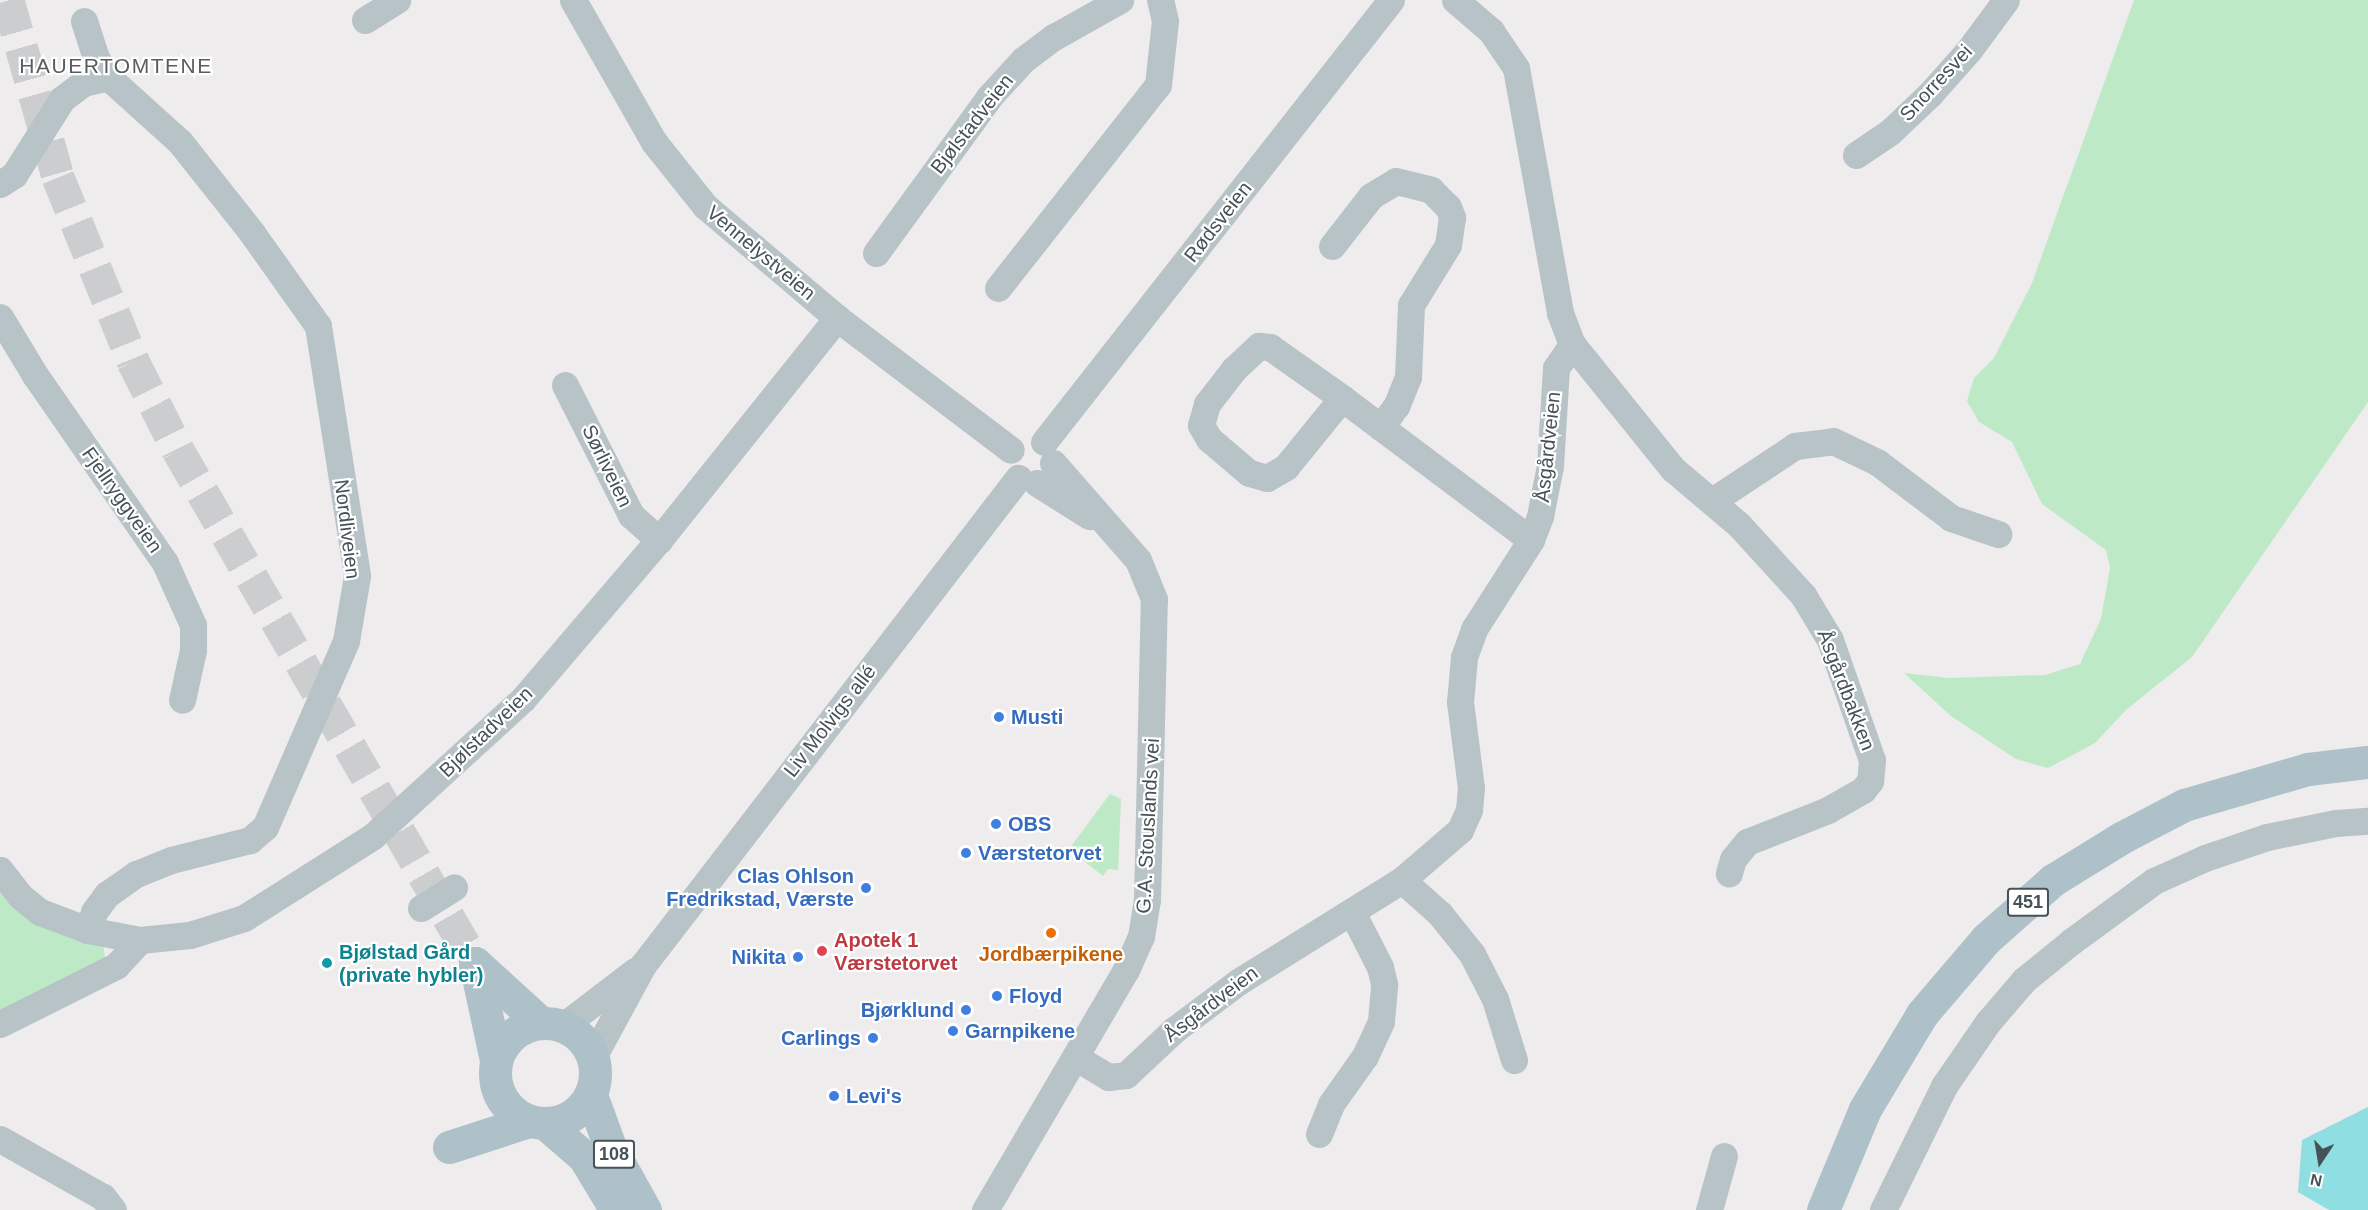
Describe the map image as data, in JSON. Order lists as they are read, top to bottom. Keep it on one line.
{"streets":{"main road":["451","108"],"street":["Snorresvei","Bjølstadveien","Rødsveien","Vennelystveien","Åsgårdveien","Sørliveien","Fjellryggveien","Nordliveien","Åsgårdbakken","Liv Molvigs allé","G.A. Stouslands vei"]},"crossings":[["Bjølstadveien","Vennelystveien"],["Bjølstadveien","Sørliveien"],["Bjølstadveien","Nordliveien"],["Rødsveien","Vennelystveien"],["Rødsveien","Liv Molvigs allé"],["Rødsveien","G.A. Stouslands vei"],["Vennelystveien","Liv Molvigs allé"],["Vennelystveien","G.A. Stouslands vei"],["Åsgårdveien","Åsgårdbakken"],["Åsgårdveien","G.A. Stouslands vei"],["Liv Molvigs allé","G.A. Stouslands vei"],["Liv Molvigs allé","108"]],"districts":["HAUERTOMTENE"],"places":["Musti","OBS","Værstetorvet","Clas Ohlson Fredrikstad, Værste","Jordbærpikene","Apotek 1 Værstetorvet","Nikita","Bjølstad Gård (private hybler)","Floyd","Bjørklund","Garnpikene","Carlings","Levi's"],"north":"bottom"}
